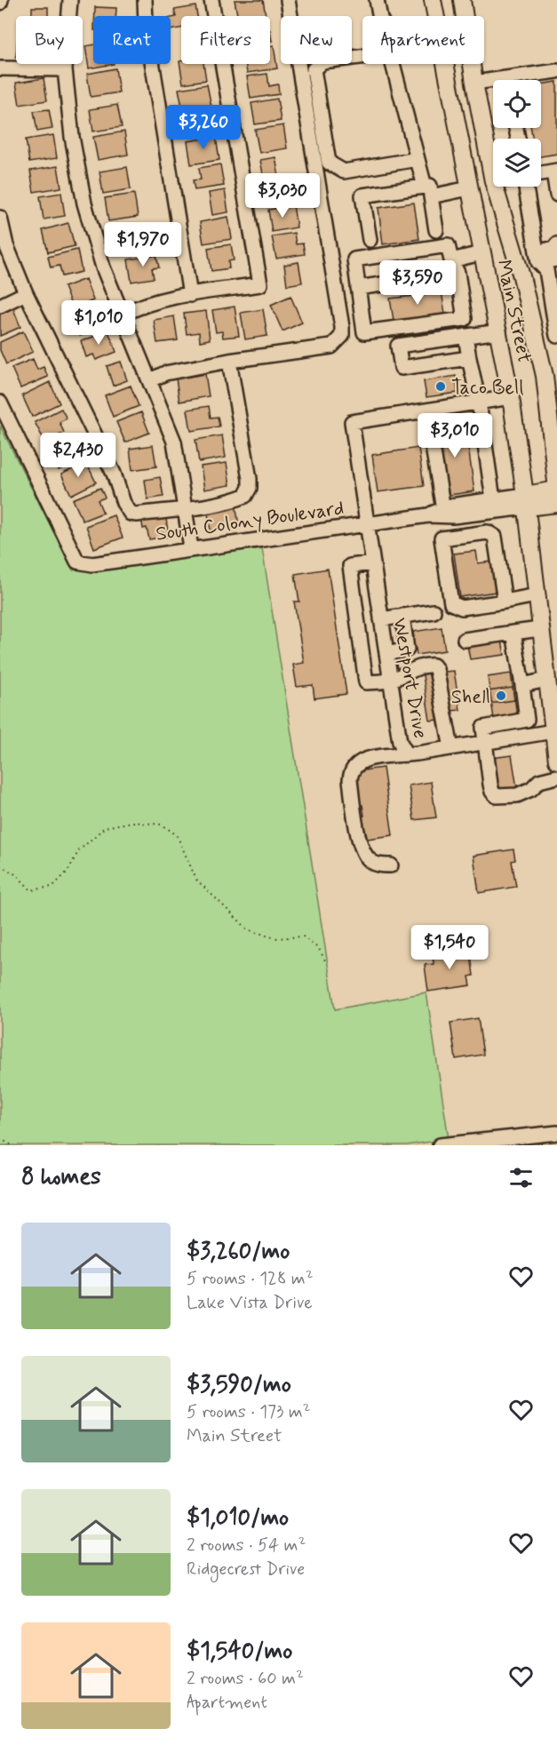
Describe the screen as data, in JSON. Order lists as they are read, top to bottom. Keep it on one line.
{"streets":{"main road":["Main Street","South Colony Boulevard"],"street":["Westport Drive"]},"crossings":[["Main Street","South Colony Boulevard"],["Main Street","Westport Drive"],["South Colony Boulevard","Westport Drive"]],"places":["Taco Bell","Shell"],"page":{"chip":["Buy","Rent","Filters","New","Apartment"],"price":["$3,260","$3,030","$1,970","$3,590","$1,010","$3,010","$2,430","$1,540"],"heading":"8 homes","list":[{"name":"$3,260/mo","note":"5 rooms · 128 m² · Lake Vista Drive"},{"name":"$3,590/mo","note":"5 rooms · 173 m² · Main Street"},{"name":"$1,010/mo","note":"2 rooms · 54 m² · Ridgecrest Drive"},{"name":"$1,540/mo","note":"2 rooms · 60 m² · Apartment"}]}}
